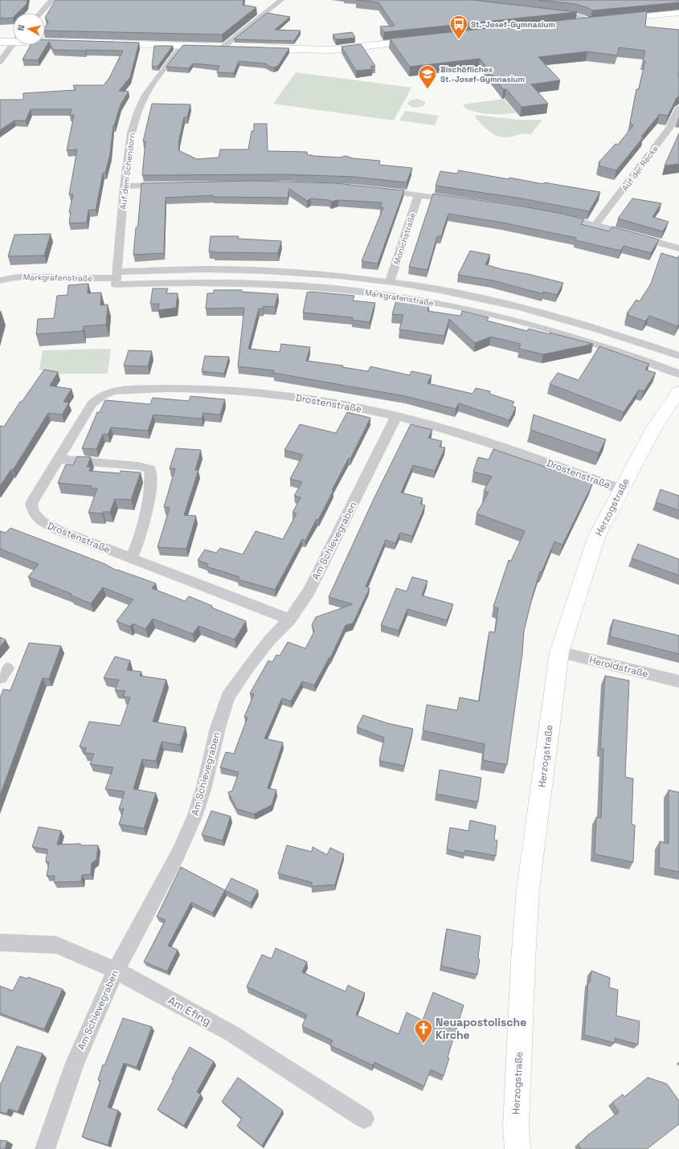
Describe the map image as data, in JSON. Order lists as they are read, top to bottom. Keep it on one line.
{"streets":{"street":["Auf der Recke","Auf dem Schendorn","Monichstraße","Markgrafenstraße","Drostenstraße","Herzogstraße","Am Schievegraben","Heroldstraße","Am Efing"]},"crossings":[["Auf dem Schendorn","Markgrafenstraße"],["Monichstraße","Markgrafenstraße"],["Drostenstraße","Herzogstraße"],["Drostenstraße","Am Schievegraben"],["Herzogstraße","Heroldstraße"],["Am Schievegraben","Am Efing"]],"places":{"bus stop":["St.-Josef-Gymnasium"],"school or university":["Bischöfliches St.-Josef-Gymnasium"],"church":["Neuapostolische Kirche"]},"north":"left"}
